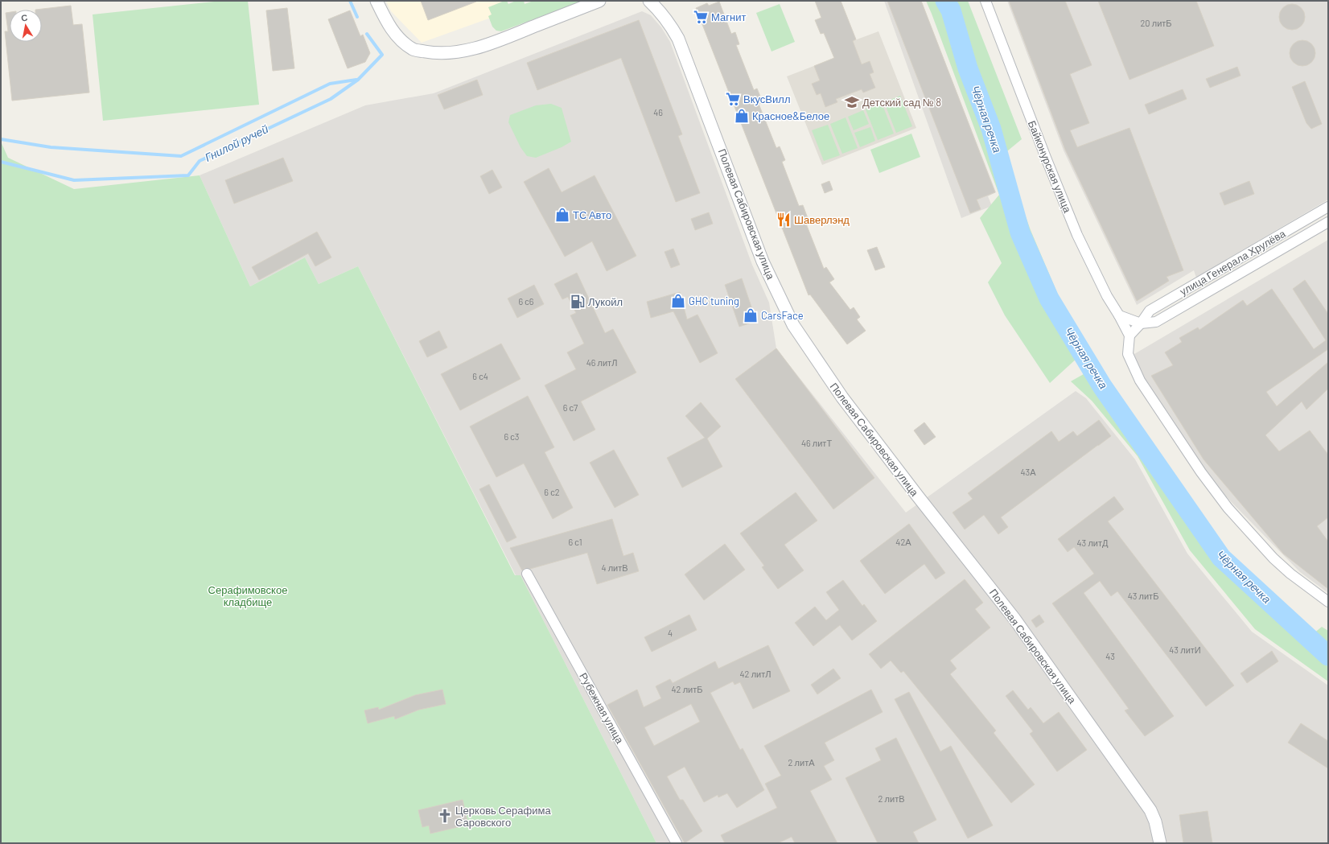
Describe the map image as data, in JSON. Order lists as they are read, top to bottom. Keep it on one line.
{"streets":{"street":["Байконурская улица","Полевая Сабировская улица","улица Генерала Хрулёва","Рубежная улица"]},"water":["Чёрная речка","Гнилой ручей"],"parks":["Серафимовское кладбище"],"places":{"supermarket":["Магнит","ВкусВилл"],"school or university":["Детский сад № 8"],"shop":["Красное&Белое","ТС Авто","GHC tuning","CarsFace"],"restaurant":["Шаверлэнд"],"fuel station":["Лукойл"],"church":["Церковь Серафима Саровского"]},"house_numbers":["20 литБ","46","6 с6","46 литЛ","6 с4","6 с7","6 с3","46 литТ","43А","6 с2","6 с1","42А","43 литД","4 литВ","43 литБ","4","43 литИ","43","42 литЛ","42 литБ","2 литА","2 литВ"],"north":"top"}
